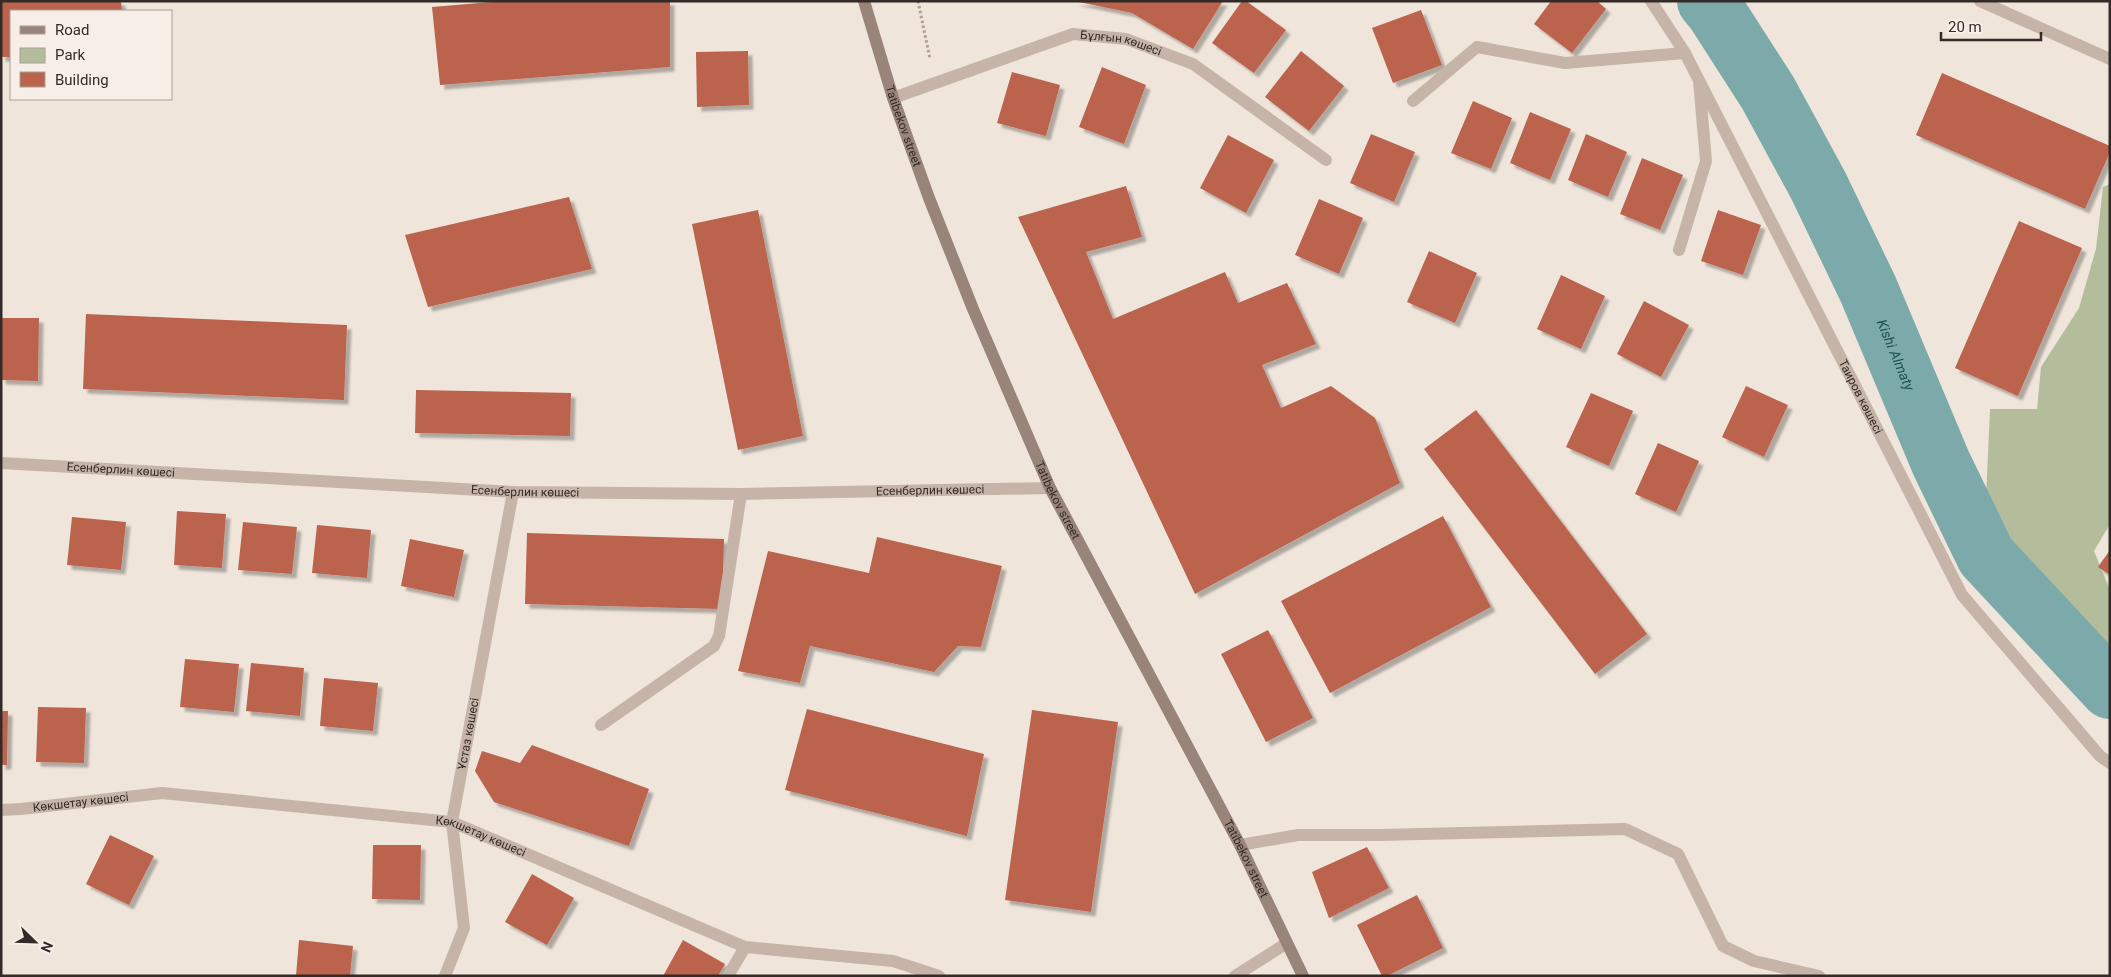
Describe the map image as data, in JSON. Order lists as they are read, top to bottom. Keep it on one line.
{"streets":{"main road":["Tatibekov street"],"street":["Бұлғын көшесі","Таиров көшесі","Есенберлин көшесі","Ұстаз көшесі","Көкшетау көшесі"]},"crossings":[["Бұлғын көшесі","Tatibekov street"],["Tatibekov street","Есенберлин көшесі"],["Есенберлин көшесі","Ұстаз көшесі"],["Ұстаз көшесі","Көкшетау көшесі"]],"water":["Kіshі Almaty"],"legend":["Road","Park","Building"],"scale_bar":"20 m","north":"bottom right"}
